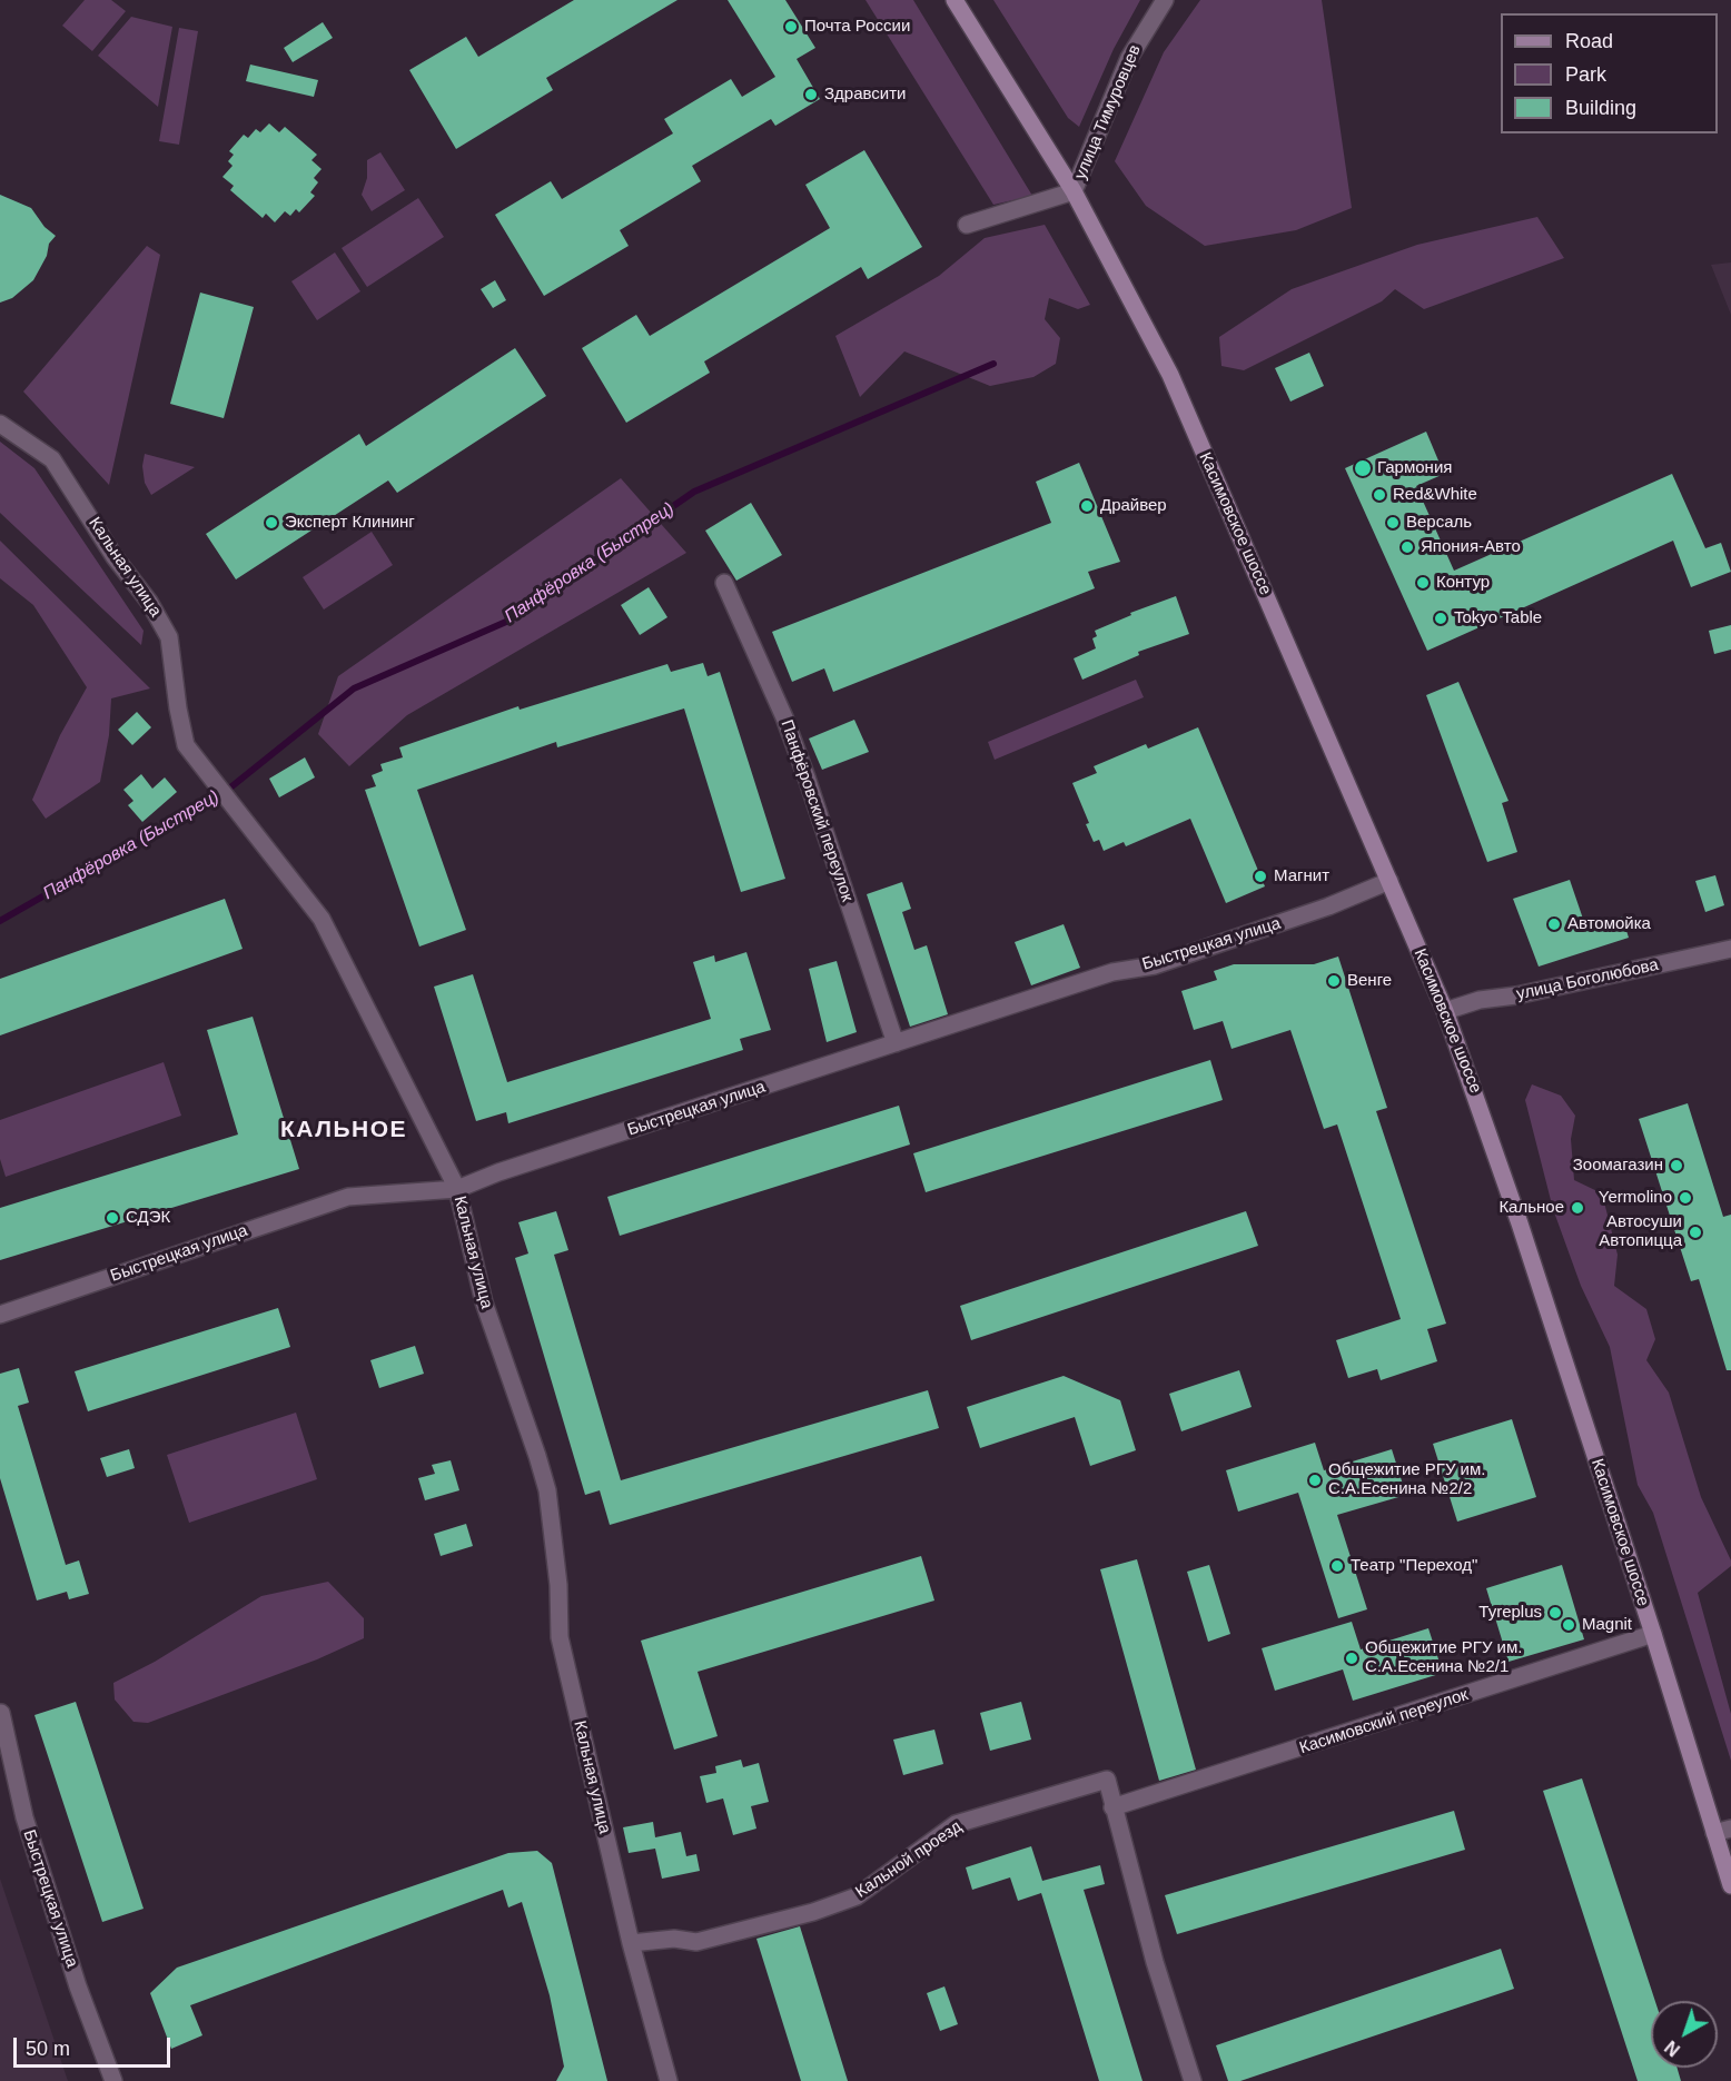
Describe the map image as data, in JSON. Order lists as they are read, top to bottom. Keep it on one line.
{"streets":{"main road":["Касимовское шоссе"],"street":["улица Тимуровцев","Кальная улица","Панфёровский переулок","Быстрецкая улица","улица Боголюбова","Касимовский переулок","Кальной проезд"]},"crossings":[["улица Тимуровцев","Касимовское шоссе"],["Касимовское шоссе","Быстрецкая улица"],["Касимовское шоссе","улица Боголюбова"],["Касимовское шоссе","Касимовский переулок"],["Кальная улица","Быстрецкая улица"],["Кальная улица","Кальной проезд"],["Панфёровский переулок","Быстрецкая улица"],["Касимовский переулок","Кальной проезд"]],"districts":["КАЛЬНОЕ"],"water":["Панфёровка (Быстрец)"],"places":["Почта России","Здравсити","Гармония","Red&White","Драйвер","Эксперт Клининг","Версаль","Япония-Авто","Контур","Tokyo Table","Магнит","Автомойка","Венге","Зоомагазин","Yermolino","Кальное","СДЭК","Автосуши Автопицца","Общежитие РГУ им. С.А.Есенина №2/2","Театр \"Переход\"","Tyreplus","Magnit","Общежитие РГУ им. С.А.Есенина №2/1"],"legend":["Road","Park","Building"],"scale_bar":"50 m","north":"bottom left"}
